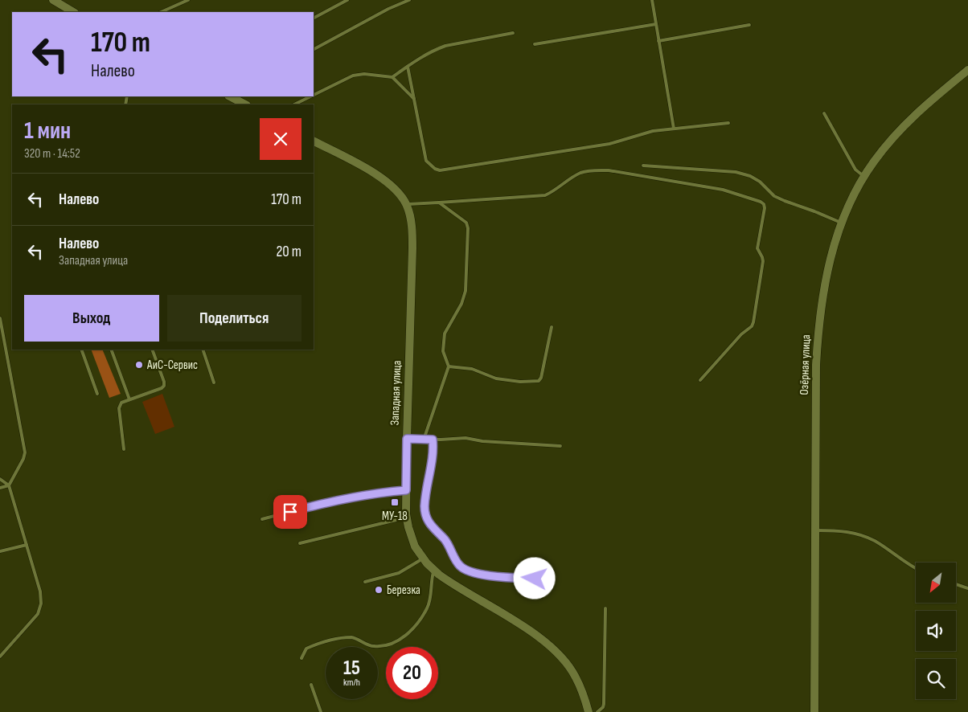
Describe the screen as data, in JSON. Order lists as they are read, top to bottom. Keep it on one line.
{"streets":{"street":["Озёрная улица","Западная улица"]},"places":{"other":["АиС-Сервис","Березка"],"transit":["МУ-18"]},"north":"bottom left","page":{"turn":["170 m","Налево"],"heading":["1 мин","320 m · 14:52"],"list":[{"name":"Налево","value":"170 m"},{"name":"Налево","note":"Западная улица","value":"20 m"}],"buttons":["Выход","Поделиться"],"speed":"15 km/h","limit":"20"}}
